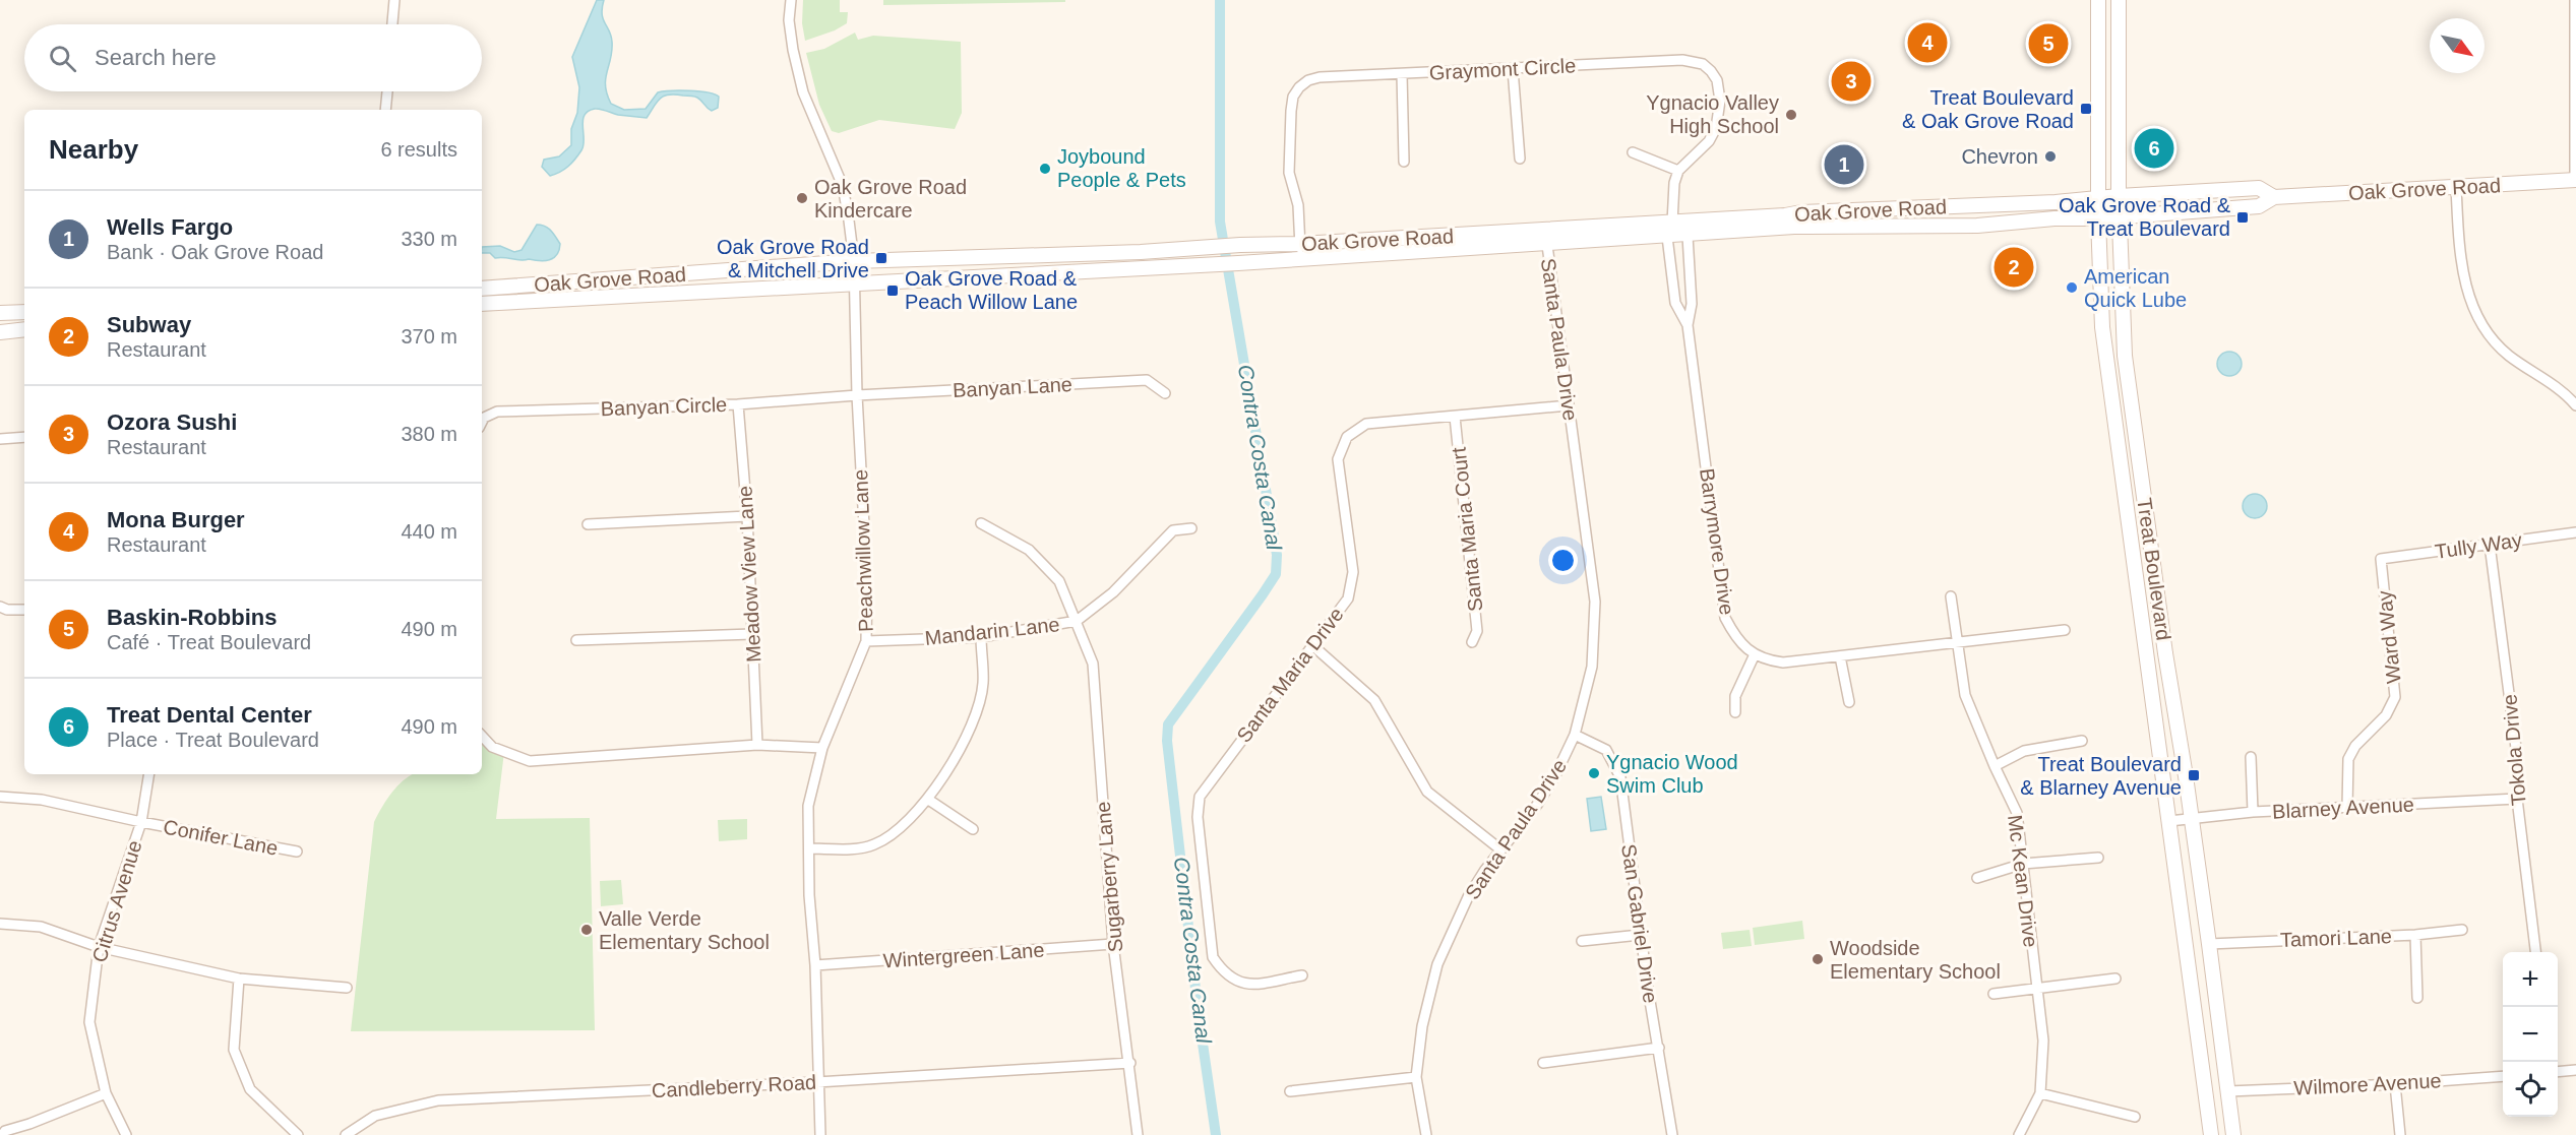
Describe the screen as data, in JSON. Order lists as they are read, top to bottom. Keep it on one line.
{"streets":{"main road":["Oak Grove Road","Treat Boulevard"],"street":["Graymont Circle","Santa Paula Drive","Banyan Lane","Banyan Circle","Santa Maria Court","Barrymore Drive","Tully Way","Peachwillow Lane","Meadow View Lane","Mandarin Lane","Ward Way","Santa Maria Drive","Tokola Drive","Blarney Avenue","Conifer Lane","Sugarberry Lane","Mc Kean Drive","Citrus Avenue","San Gabriel Drive","Tamori Lane","Wintergreen Lane","Wilmore Avenue","Candleberry Road"]},"crossings":[["Graymont Circle","Oak Grove Road"],["Oak Grove Road","Santa Paula Drive"],["Oak Grove Road","Barrymore Drive"],["Oak Grove Road","Peachwillow Lane"],["Oak Grove Road","Treat Boulevard"],["Santa Paula Drive","Santa Maria Drive"],["Santa Paula Drive","San Gabriel Drive"],["Banyan Lane","Banyan Circle"],["Banyan Lane","Peachwillow Lane"],["Banyan Circle","Peachwillow Lane"],["Banyan Circle","Meadow View Lane"],["Santa Maria Court","Santa Maria Drive"],["Barrymore Drive","Mc Kean Drive"],["Tully Way","Ward Way"],["Tully Way","Tokola Drive"],["Peachwillow Lane","Mandarin Lane"],["Peachwillow Lane","Wintergreen Lane"],["Peachwillow Lane","Candleberry Road"],["Treat Boulevard","Blarney Avenue"],["Treat Boulevard","Tamori Lane"],["Treat Boulevard","Wilmore Avenue"],["Mandarin Lane","Sugarberry Lane"],["Ward Way","Blarney Avenue"],["Tokola Drive","Blarney Avenue"],["Conifer Lane","Citrus Avenue"],["Sugarberry Lane","Wintergreen Lane"],["Sugarberry Lane","Candleberry Road"]],"water":["Contra Costa Canal"],"places":{"transit":["Treat Boulevard & Oak Grove Road","Oak Grove Road & Treat Boulevard","Oak Grove Road & Mitchell Drive","Oak Grove Road & Peach Willow Lane","Treat Boulevard & Blarney Avenue"],"other":["Ygnacio Valley High School","Chevron","Joybound People & Pets","Oak Grove Road Kindercare","American Quick Lube","Ygnacio Wood Swim Club","Valle Verde Elementary School","Woodside Elementary School"]},"north":"bottom right","page":{"pins":["4","5","3","6","1","2"],"search":"Search here","heading":["Nearby","6 results"],"list":[{"mark":"1","name":"Wells Fargo","note":"Bank · Oak Grove Road","value":"330 m"},{"mark":"2","name":"Subway","note":"Restaurant","value":"370 m"},{"mark":"3","name":"Ozora Sushi","note":"Restaurant","value":"380 m"},{"mark":"4","name":"Mona Burger","note":"Restaurant","value":"440 m"},{"mark":"5","name":"Baskin-Robbins","note":"Café · Treat Boulevard","value":"490 m"},{"mark":"6","name":"Treat Dental Center","note":"Place · Treat Boulevard","value":"490 m"}],"map_buttons":["+","−"]}}
